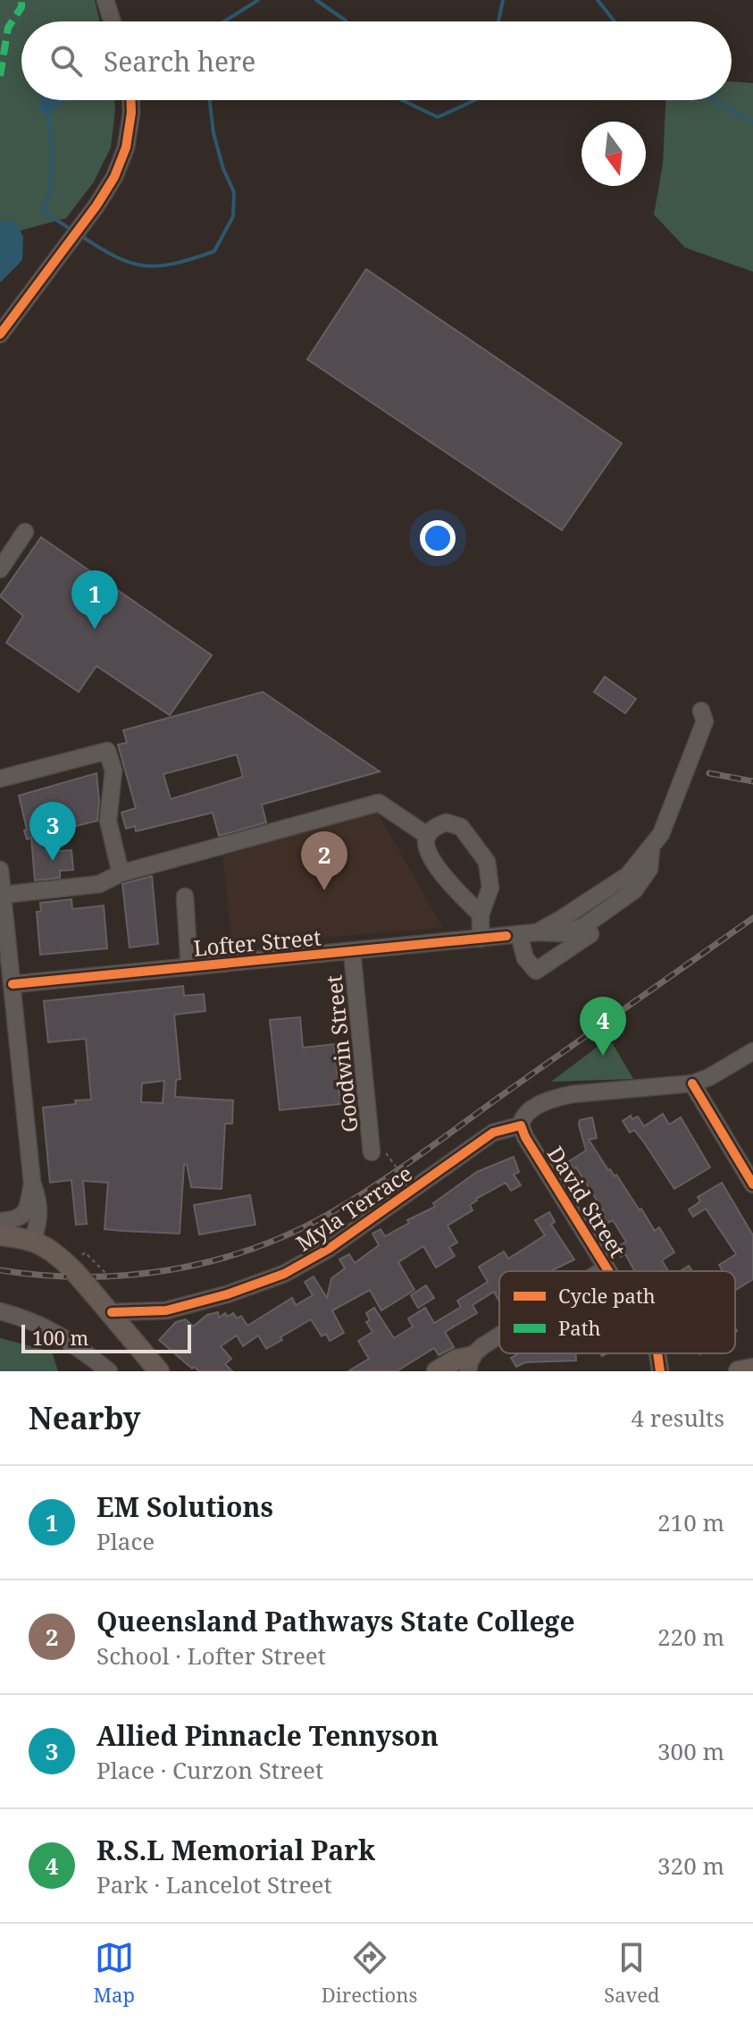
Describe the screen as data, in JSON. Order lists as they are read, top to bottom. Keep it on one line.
{"streets":{"street":["Lofter Street","Goodwin Street","David Street","Myla Terrace"]},"crossings":[["Lofter Street","Goodwin Street"],["David Street","Myla Terrace"]],"legend":["Cycle path","Path"],"scale_bar":"100 m","north":"bottom","page":{"search":"Search here","pins":["1","3","2","4"],"scale":"100 m","heading":["Nearby","4 results"],"list":[{"mark":"1","name":"EM Solutions","note":"Place","value":"210 m"},{"mark":"2","name":"Queensland Pathways State College","note":"School · Lofter Street","value":"220 m"},{"mark":"3","name":"Allied Pinnacle Tennyson","note":"Place · Curzon Street","value":"300 m"},{"mark":"4","name":"R.S.L Memorial Park","note":"Park · Lancelot Street","value":"320 m"}],"nav":["Map","Directions","Saved"]}}
